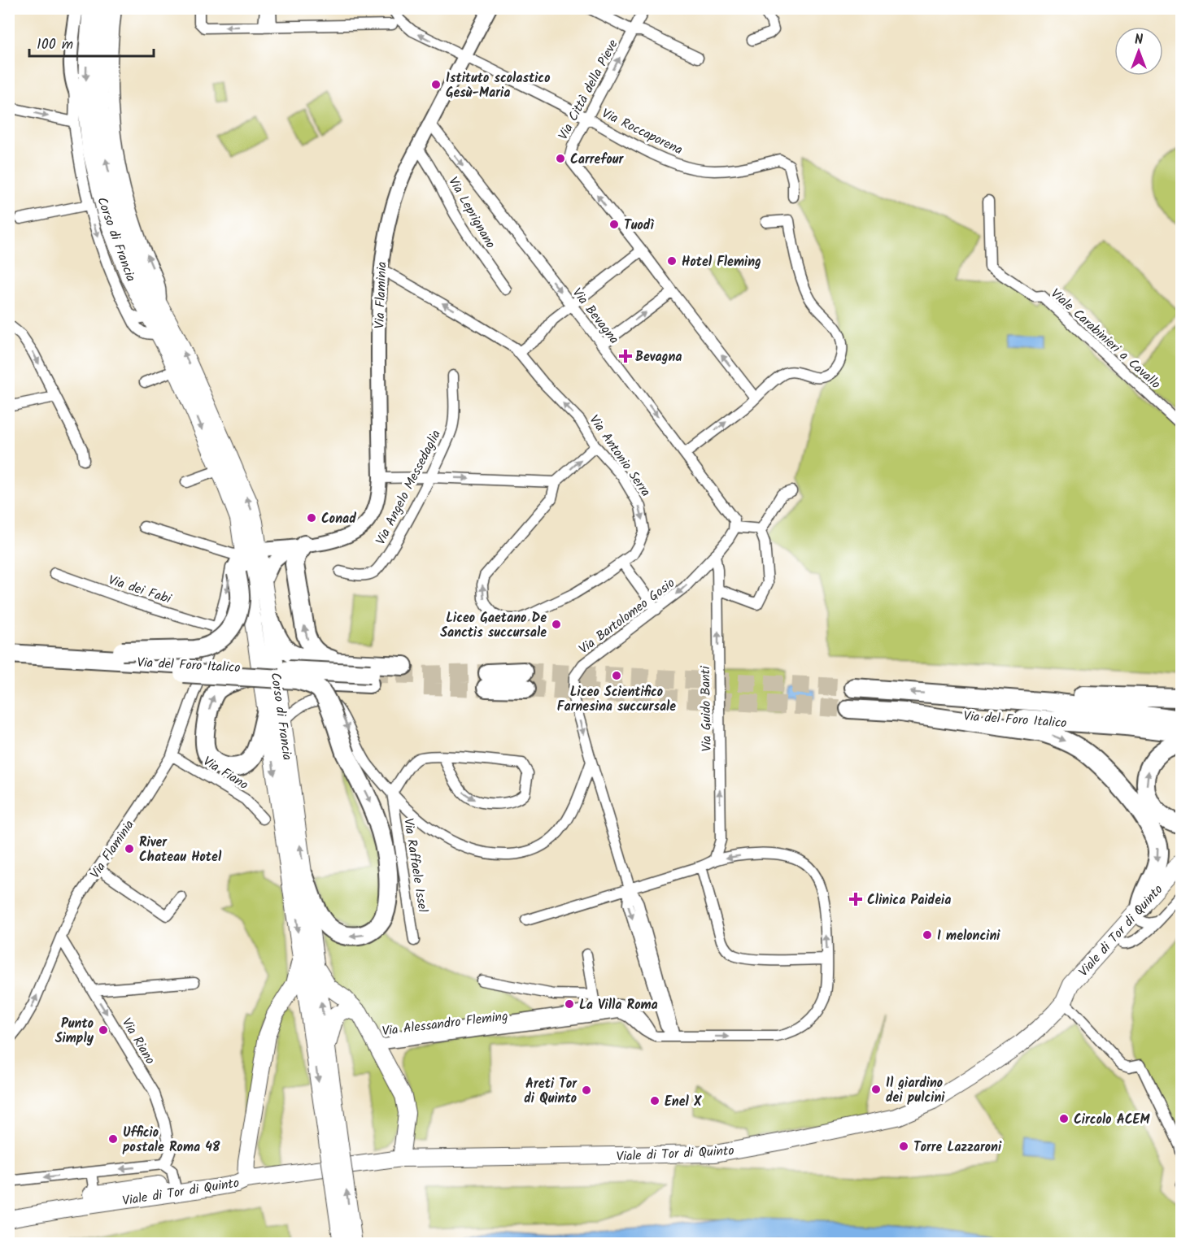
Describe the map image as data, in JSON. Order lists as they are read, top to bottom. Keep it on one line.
{"streets":{"highway":["Via del Foro Italico"],"main road":["Corso di Francia","Viale di Tor di Quinto"],"street":["Via Città della Pieve","Via Roccaporena","Via Leprignano","Via Flaminia","Via Bevagna","Viale Carabinieri a Cavallo","Via Antonio Serra","Via Angelo Messedaglia","Via dei Fabi","Via Bartolomeo Gosio","Via Guido Banti","Via Fiano","Via Raffaele Issel","Via Alessandro Fleming","Via Riano"]},"crossings":[["Via Città della Pieve","Via Roccaporena"],["Via Roccaporena","Via Flaminia"],["Via Leprignano","Via Flaminia"],["Corso di Francia","Via Flaminia"],["Via Flaminia","Via Bevagna"],["Via Flaminia","Via Antonio Serra"],["Via Flaminia","Via dei Fabi"],["Via Flaminia","Via Fiano"],["Via Flaminia","Via Riano"],["Via Bevagna","Via Bartolomeo Gosio"],["Via Bartolomeo Gosio","Via Guido Banti"],["Viale di Tor di Quinto","Via Riano"]],"one_way":["Via Città della Pieve","Via Bevagna","Via Bartolomeo Gosio","Via Guido Banti","Via Riano"],"places":{"other":["Istituto scolastico Gesù-Maria","Carrefour","Tuodì","Hotel Fleming","Conad","Liceo Gaetano De Sanctis succursale","Liceo Scientifico Farnesina succursale","River Chateau Hotel","I meloncini","La Villa Roma","Punto Simply","Il giardino dei pulcini","Areti Tor di Quinto","Enel X","Circolo ACEM","Ufficio postale Roma 48","Torre Lazzaroni"],"health":["Bevagna","Clinica Paideia"]},"scale_bar":"100 m","north":"top"}
